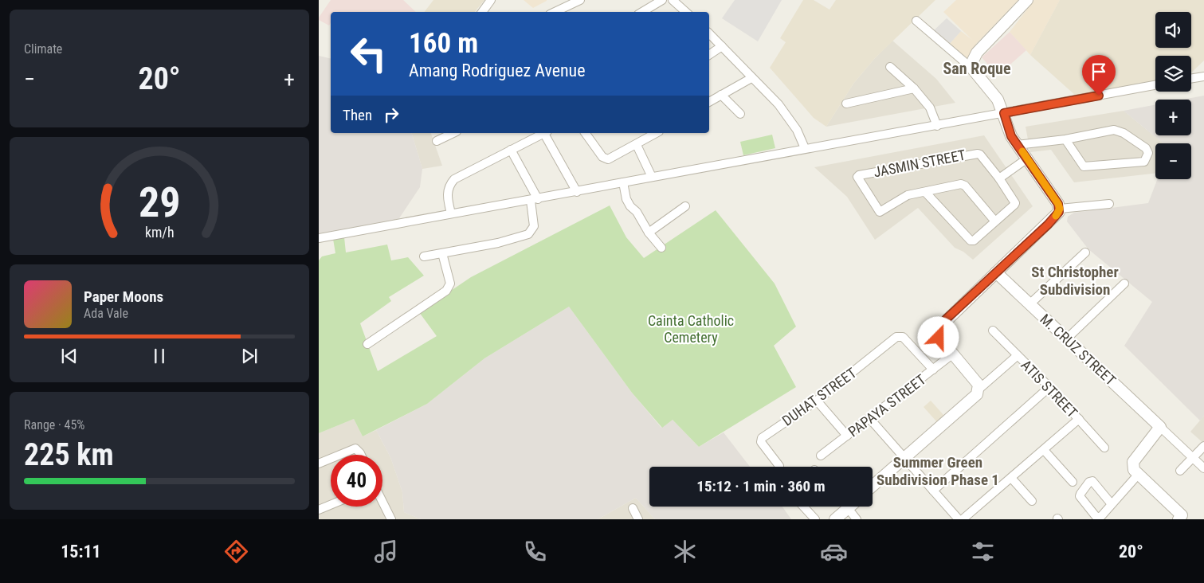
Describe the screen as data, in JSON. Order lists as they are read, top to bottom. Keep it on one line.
{"streets":{"street":["JASMIN STREET","M. CRUZ STREET","ATIS STREET","DUHAT STREET","PAPAYA STREET"]},"crossings":[["DUHAT STREET","PAPAYA STREET"]],"districts":["San Roque","St Christopher Subdivision","Summer Green Subdivision Phase 1"],"parks":["Cainta Catholic Cemetery"],"page":{"tile":["Climate",["Range · 45%","225 km"]],"map_buttons":["+","−"],"turn":["160 m","Amang Rodriguez Avenue"],"heat":["−","20°","+"],"then":"Then","song":["Paper Moons","Ada Vale"],"limit":"40","trip":"15:12 · 1 min · 360 m","tabs":["15:11","20°"],"gauge":["29","km/h"]}}
